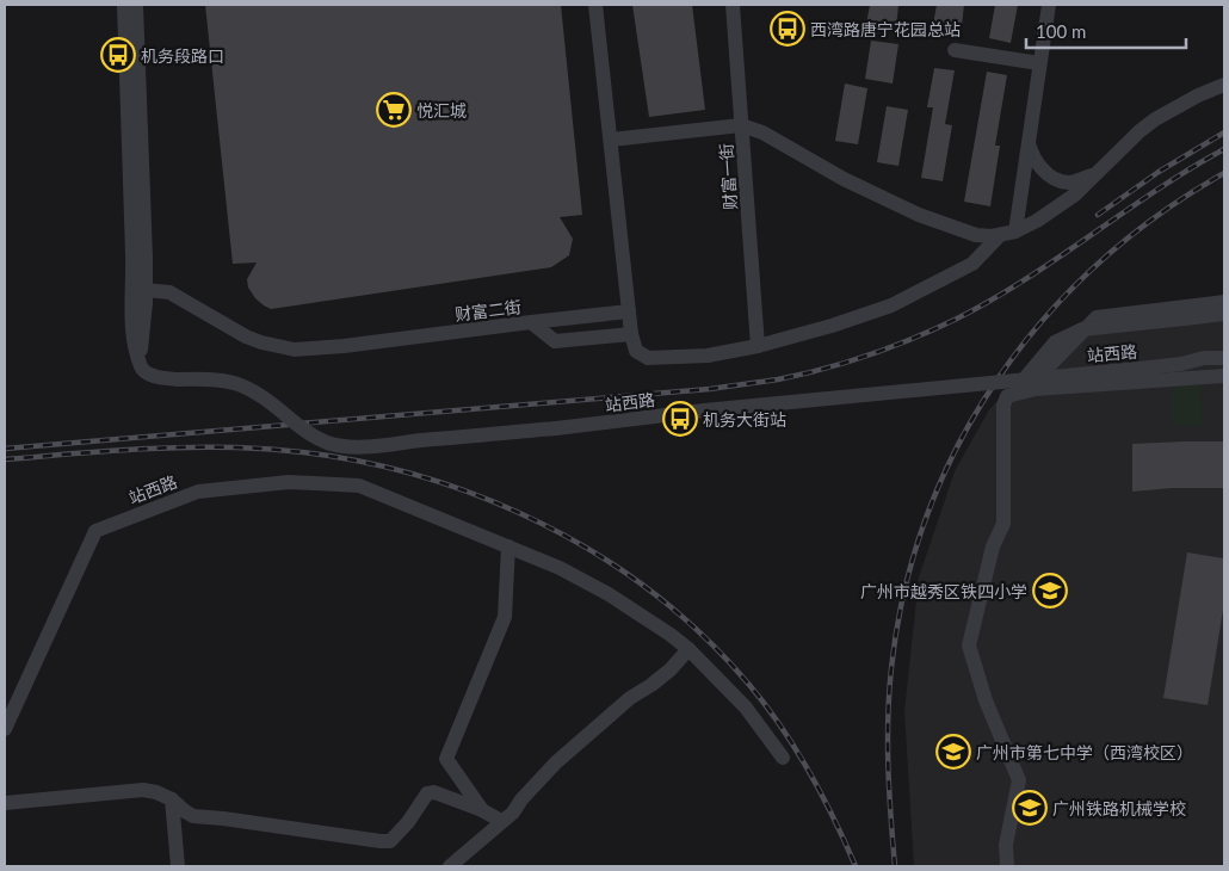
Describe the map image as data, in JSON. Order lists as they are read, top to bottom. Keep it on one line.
{"streets":{"street":["财富一街","财富二街","站西路"]},"crossings":[["财富二街","站西路"]],"places":{"bus stop":["西湾路唐宁花园总站","机务段路口","机务大街站"],"supermarket":["悦汇城"],"school or university":["广州市越秀区铁四小学","广州市第七中学（西湾校区）","广州铁路机械学校"]},"scale_bar":"100 m"}
